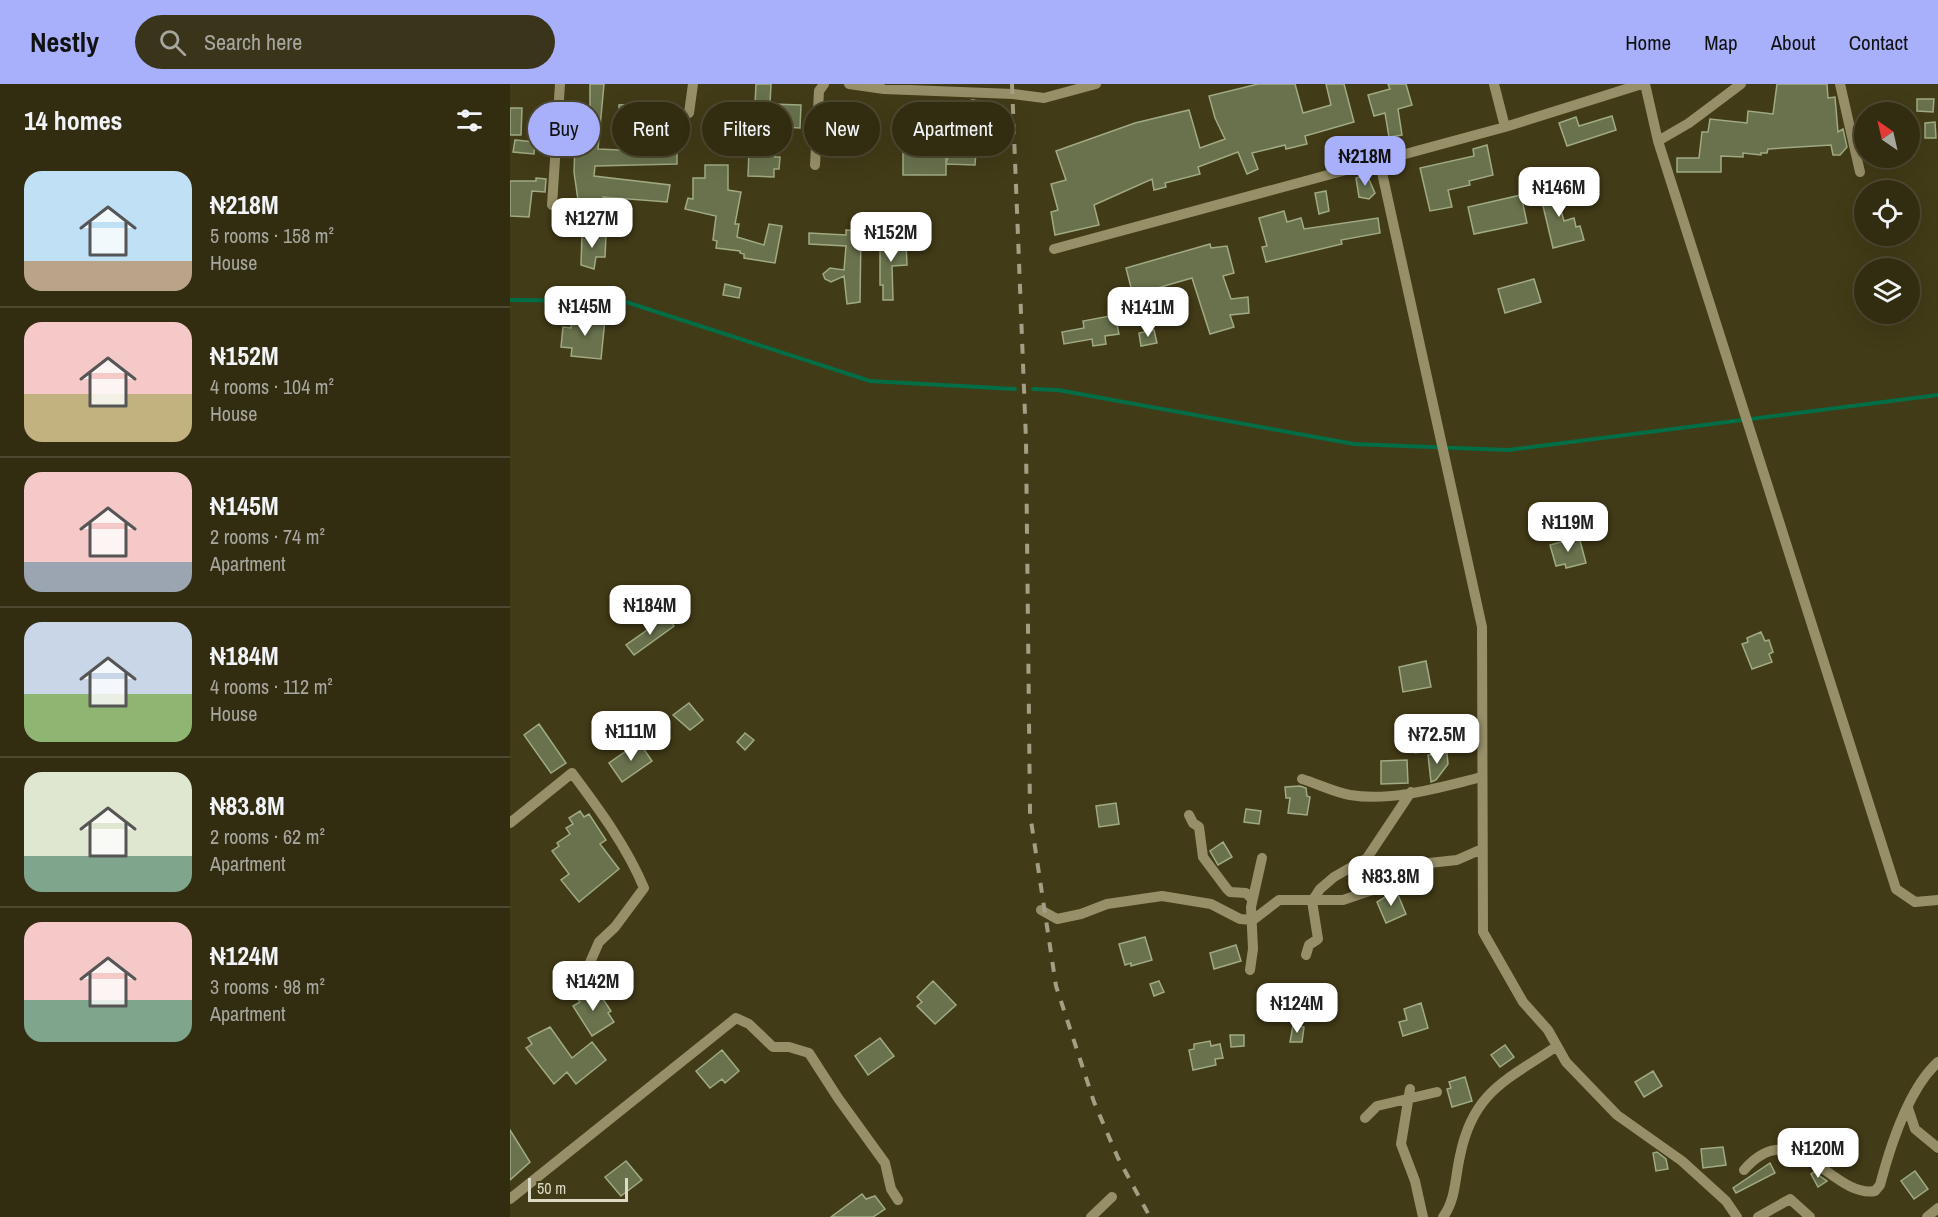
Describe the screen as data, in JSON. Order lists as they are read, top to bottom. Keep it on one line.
{"scale_bar":"50 m","north":"top left","page":{"header":"Nestly","search":"Search here","nav":["Home","Map","About","Contact"],"heading":"14 homes","chip":["Buy","Rent","Filters","New","Apartment"],"price":["₦218M","₦146M","₦127M","₦152M","₦145M","₦141M","₦119M","₦184M","₦111M","₦72.5M","₦83.8M","₦142M","₦124M","₦120M"],"list":[{"name":"₦218M","note":"5 rooms · 158 m² · House"},{"name":"₦152M","note":"4 rooms · 104 m² · House"},{"name":"₦145M","note":"2 rooms · 74 m² · Apartment"},{"name":"₦184M","note":"4 rooms · 112 m² · House"},{"name":"₦83.8M","note":"2 rooms · 62 m² · Apartment"},{"name":"₦124M","note":"3 rooms · 98 m² · Apartment"}],"scale":"50 m"}}
